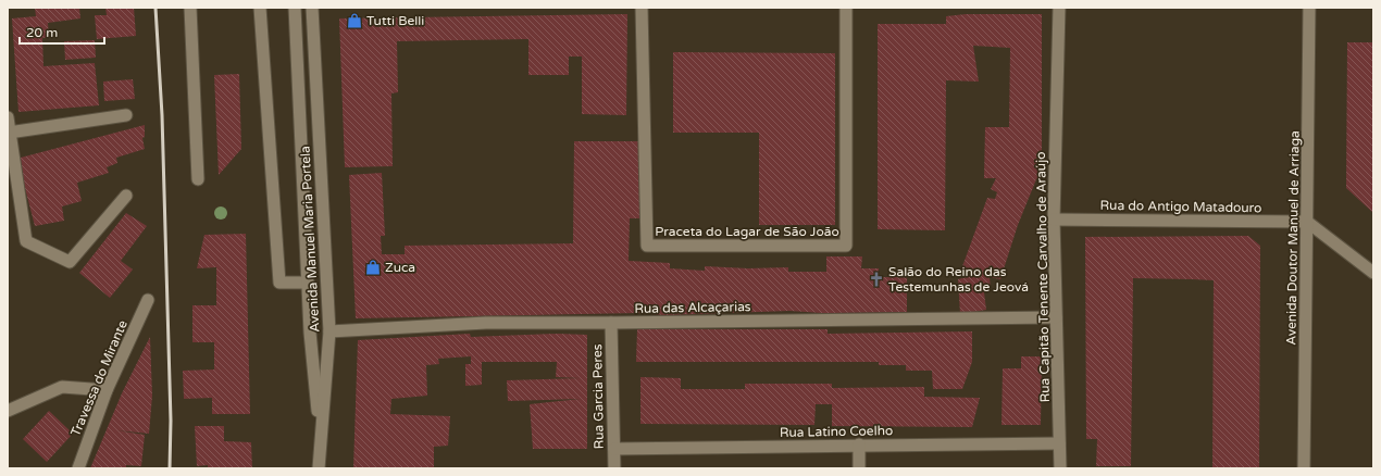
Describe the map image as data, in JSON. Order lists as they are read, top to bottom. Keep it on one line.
{"streets":{"street":["Rua do Antigo Matadouro","Praceta do Lagar de São João","Avenida Doutor Manuel de Arriaga","Avenida Manuel Maria Portela","Rua Capitão Tenente Carvalho de Araújo","Rua das Alcaçarias","Travessa do Mirante","Rua Garcia Peres","Rua Latino Coelho"]},"crossings":[["Rua do Antigo Matadouro","Avenida Doutor Manuel de Arriaga"],["Rua do Antigo Matadouro","Rua Capitão Tenente Carvalho de Araújo"],["Avenida Manuel Maria Portela","Rua das Alcaçarias"],["Rua Capitão Tenente Carvalho de Araújo","Rua das Alcaçarias"],["Rua Capitão Tenente Carvalho de Araújo","Rua Latino Coelho"],["Rua das Alcaçarias","Rua Garcia Peres"],["Rua Garcia Peres","Rua Latino Coelho"]],"places":{"shop":["Tutti Belli","Zuca"],"church":["Salão do Reino das Testemunhas de Jeová"]},"scale_bar":"20 m"}
